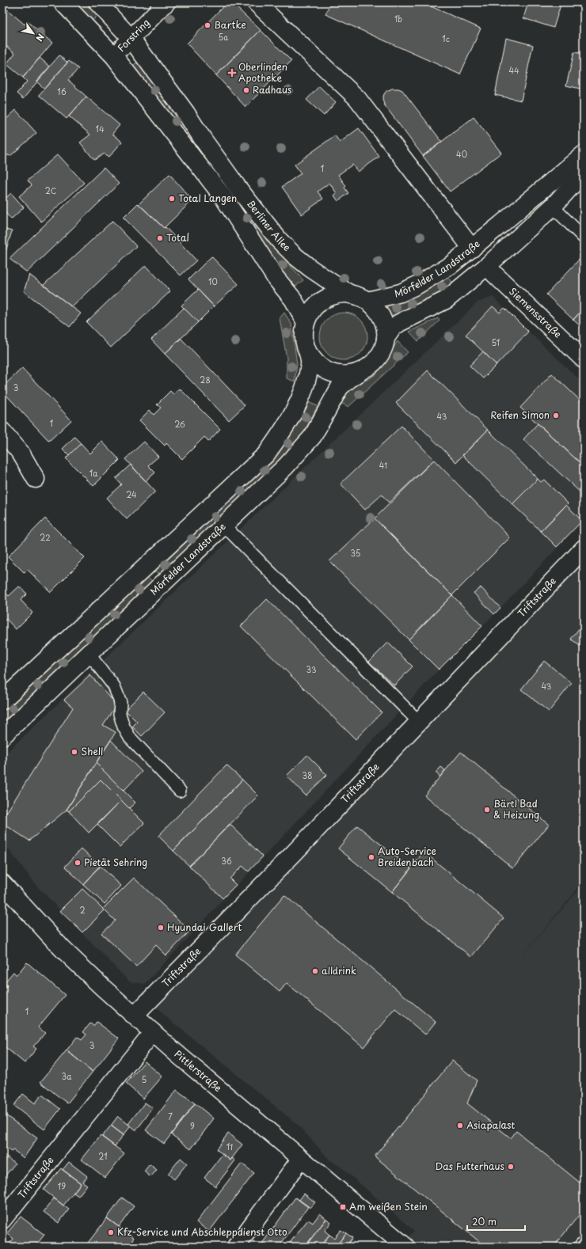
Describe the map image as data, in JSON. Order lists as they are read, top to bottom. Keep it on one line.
{"streets":{"street":["Forstring","Berliner Allee","Mörfelder Landstraße","Siemensstraße","Triftstraße","Pittlerstraße"]},"crossings":[["Forstring","Berliner Allee"],["Berliner Allee","Mörfelder Landstraße"],["Mörfelder Landstraße","Siemensstraße"],["Triftstraße","Pittlerstraße"]],"places":{"other":["Bartke","Radhaus","Total Langen","Total","Reifen Simon","Shell","Bärtl Bad & Heizung","Auto-Service Breidenbach","Pietät Sehring","Hyundai Gallert","alldrink","Asiapalast","Das Futterhaus","Kfz-Service und Abschleppdienst Otto"],"health":["Oberlinden Apotheke"],"transit":["Am weißen Stein"]},"house_numbers":["1b","5a","1c","44","16","14","40","1","2C","10","51","28","3","43","1","26","41","1a","24","22","35","33","43","38","36","2","1","3","3a","5","7","9","11","21","19"],"scale_bar":"20 m","north":"bottom right"}
